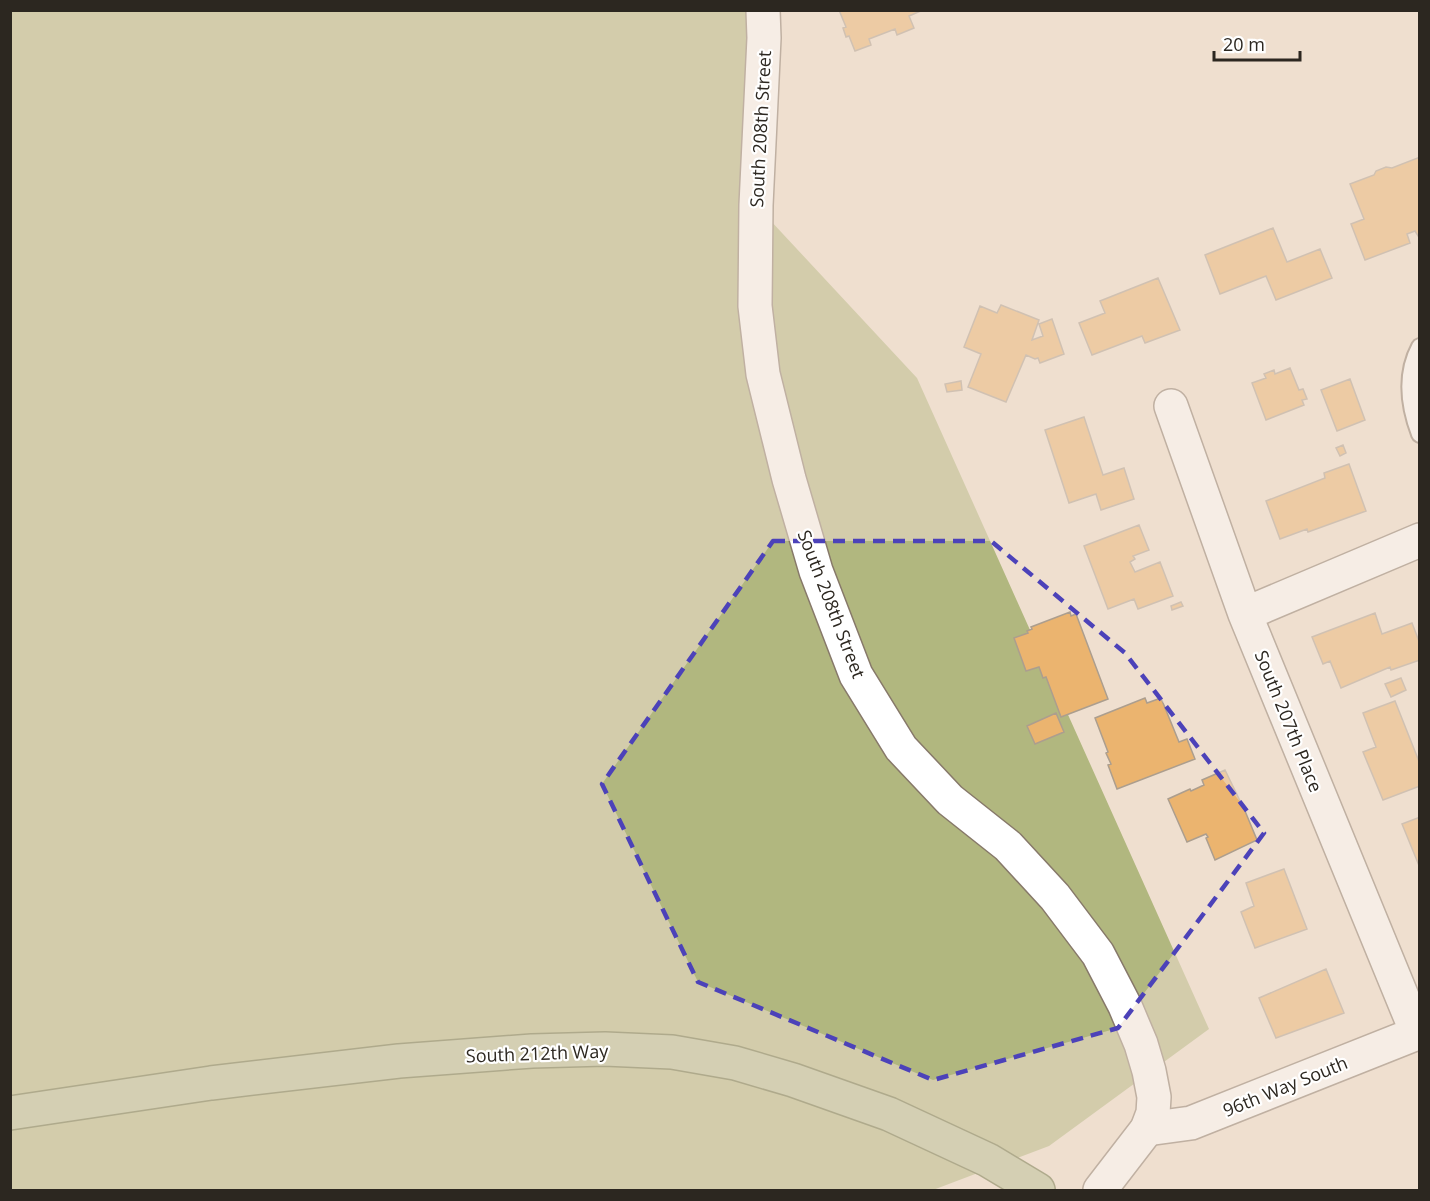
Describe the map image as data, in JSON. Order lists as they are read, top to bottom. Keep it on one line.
{"streets":{"main road":["South 212th Way"],"street":["South 208th Street","South 207th Place","96th Way South"]},"crossings":[["South 208th Street","96th Way South"],["South 207th Place","96th Way South"]],"scale_bar":"20 m"}
